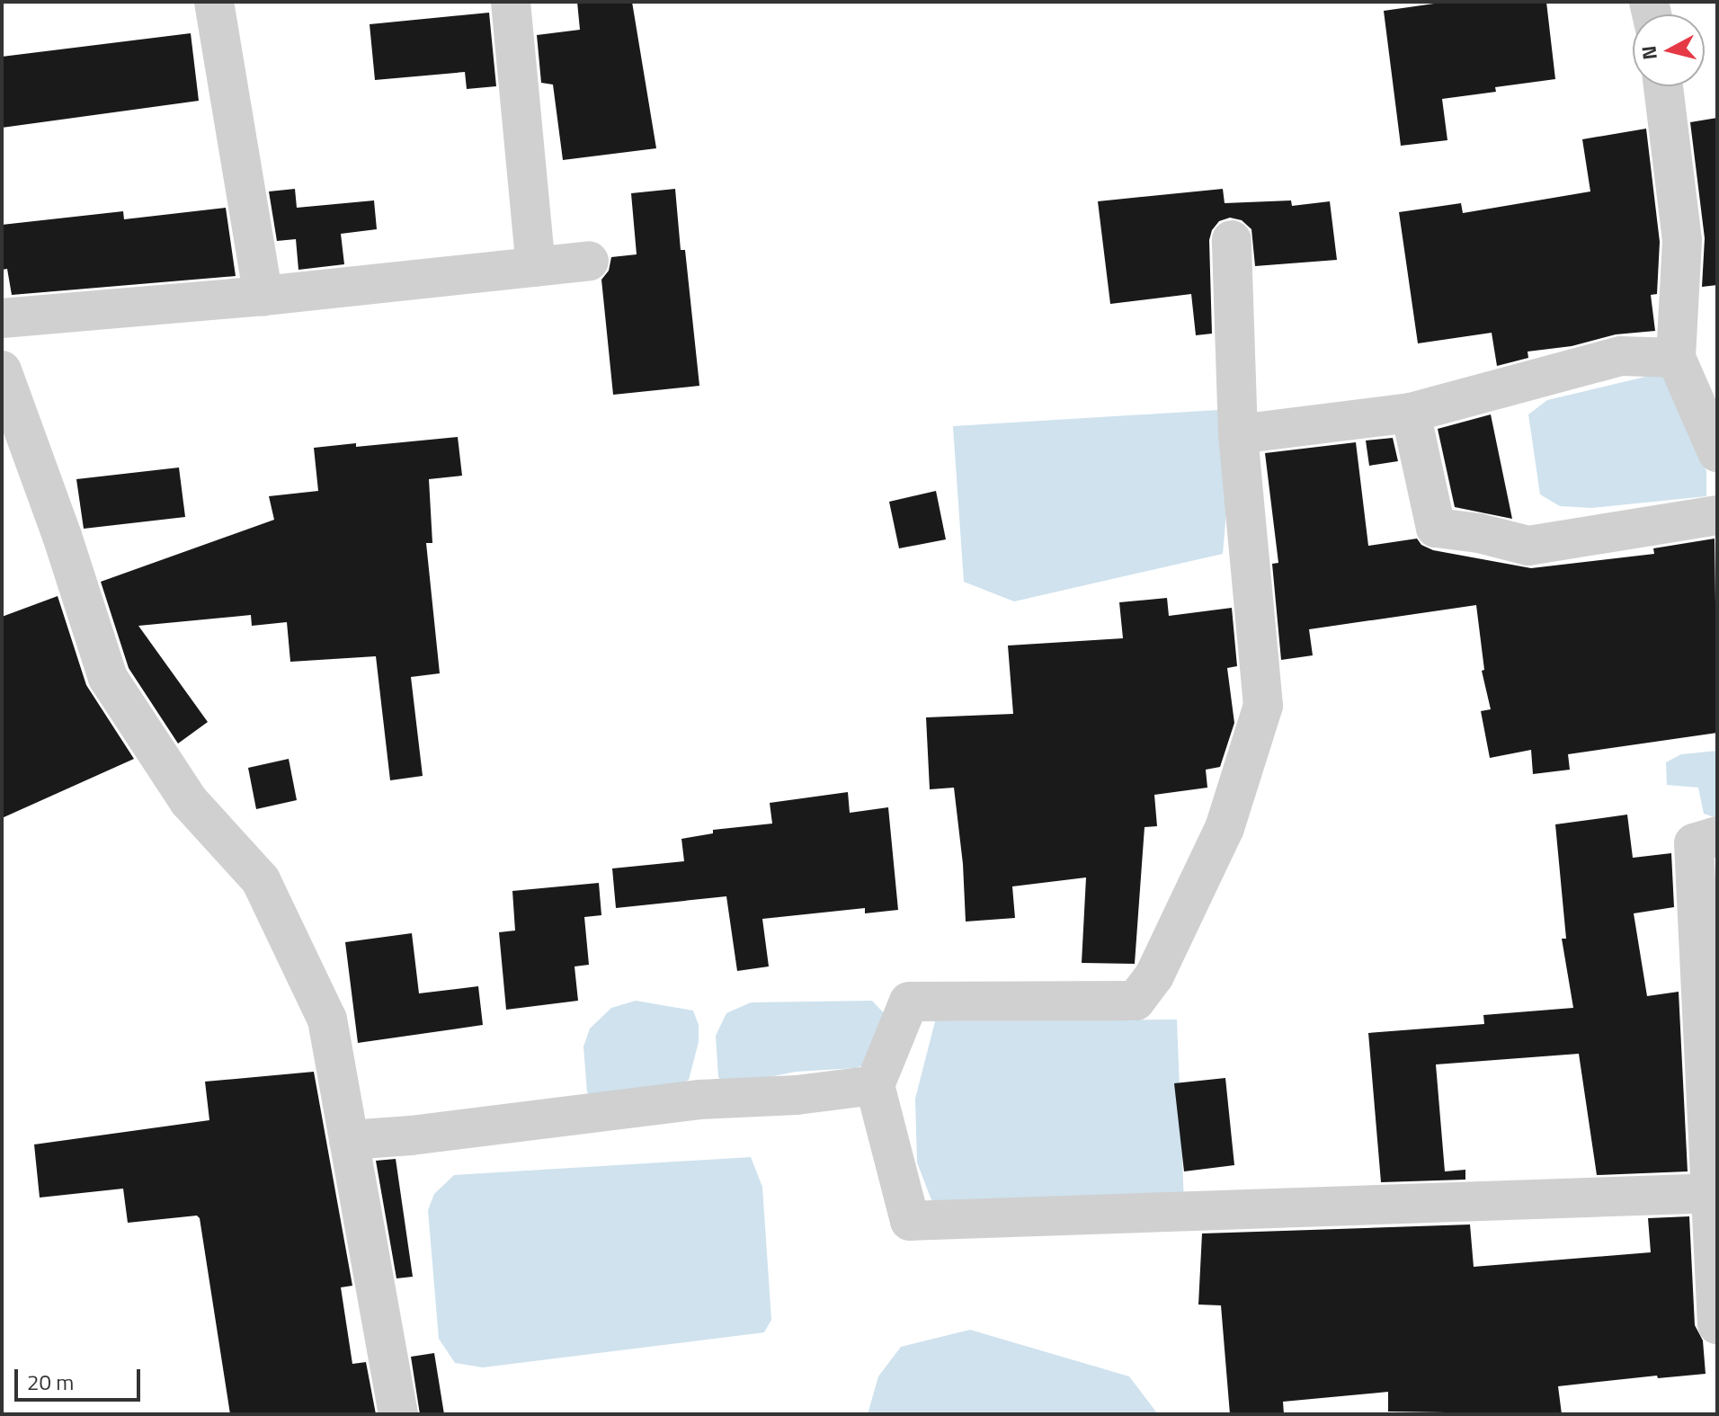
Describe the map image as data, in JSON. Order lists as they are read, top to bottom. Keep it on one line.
{"scale_bar":"20 m","north":"left"}
